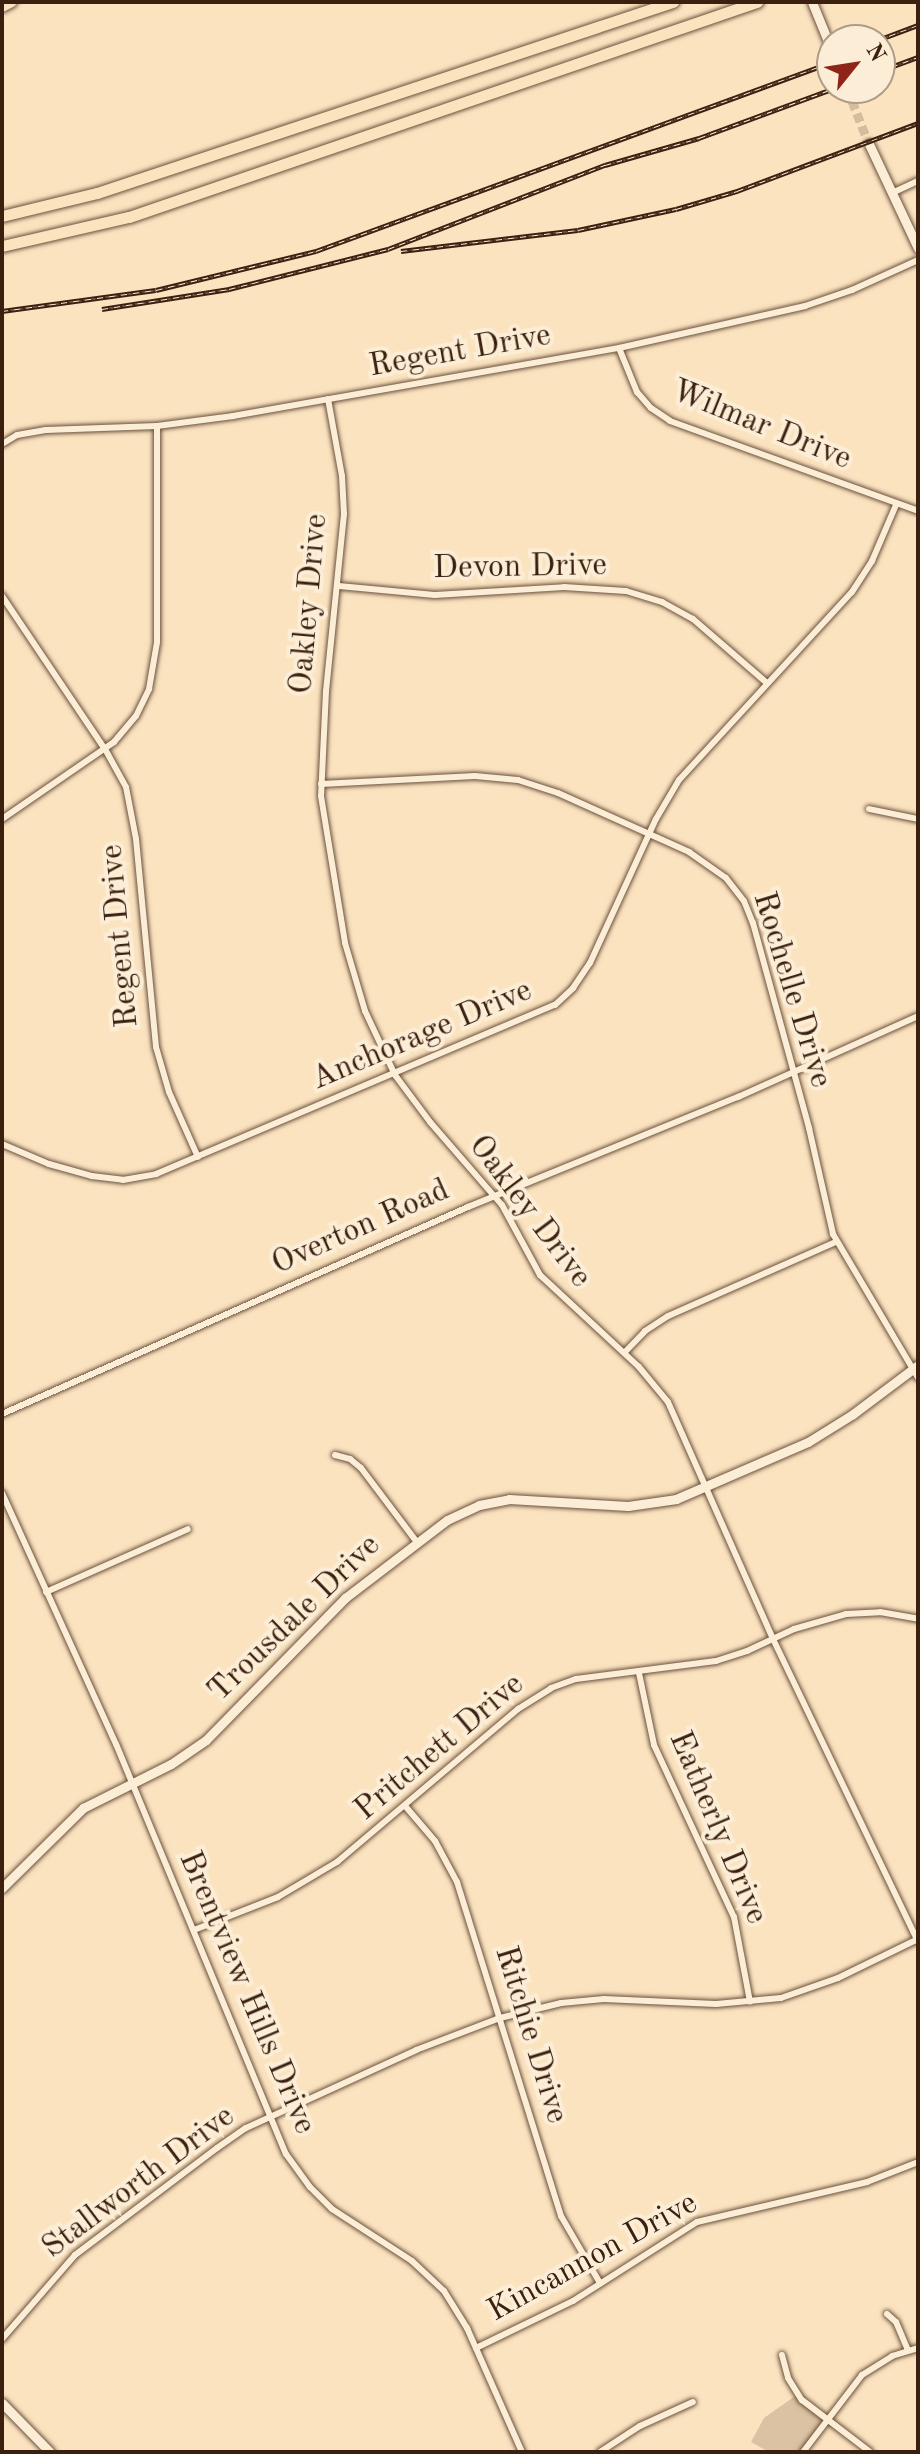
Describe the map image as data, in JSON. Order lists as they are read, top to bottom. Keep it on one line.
{"streets":{"street":["Regent Drive","Wilmar Drive","Devon Drive","Oakley Drive","Rochelle Drive","Anchorage Drive","Overton Road","Trousdale Drive","Pritchett Drive","Eatherly Drive","Brentview Hills Drive","Ritchie Drive","Stallworth Drive","Kincannon Drive"]},"crossings":[["Regent Drive","Wilmar Drive"],["Regent Drive","Oakley Drive"],["Regent Drive","Anchorage Drive"],["Wilmar Drive","Anchorage Drive"],["Devon Drive","Oakley Drive"],["Devon Drive","Anchorage Drive"],["Oakley Drive","Rochelle Drive"],["Oakley Drive","Anchorage Drive"],["Oakley Drive","Overton Road"],["Oakley Drive","Trousdale Drive"],["Oakley Drive","Pritchett Drive"],["Oakley Drive","Stallworth Drive"],["Rochelle Drive","Anchorage Drive"],["Rochelle Drive","Overton Road"],["Rochelle Drive","Trousdale Drive"],["Trousdale Drive","Brentview Hills Drive"],["Pritchett Drive","Eatherly Drive"],["Pritchett Drive","Brentview Hills Drive"],["Pritchett Drive","Ritchie Drive"],["Eatherly Drive","Stallworth Drive"],["Brentview Hills Drive","Stallworth Drive"],["Brentview Hills Drive","Kincannon Drive"],["Ritchie Drive","Stallworth Drive"],["Ritchie Drive","Kincannon Drive"]],"north":"top right"}
